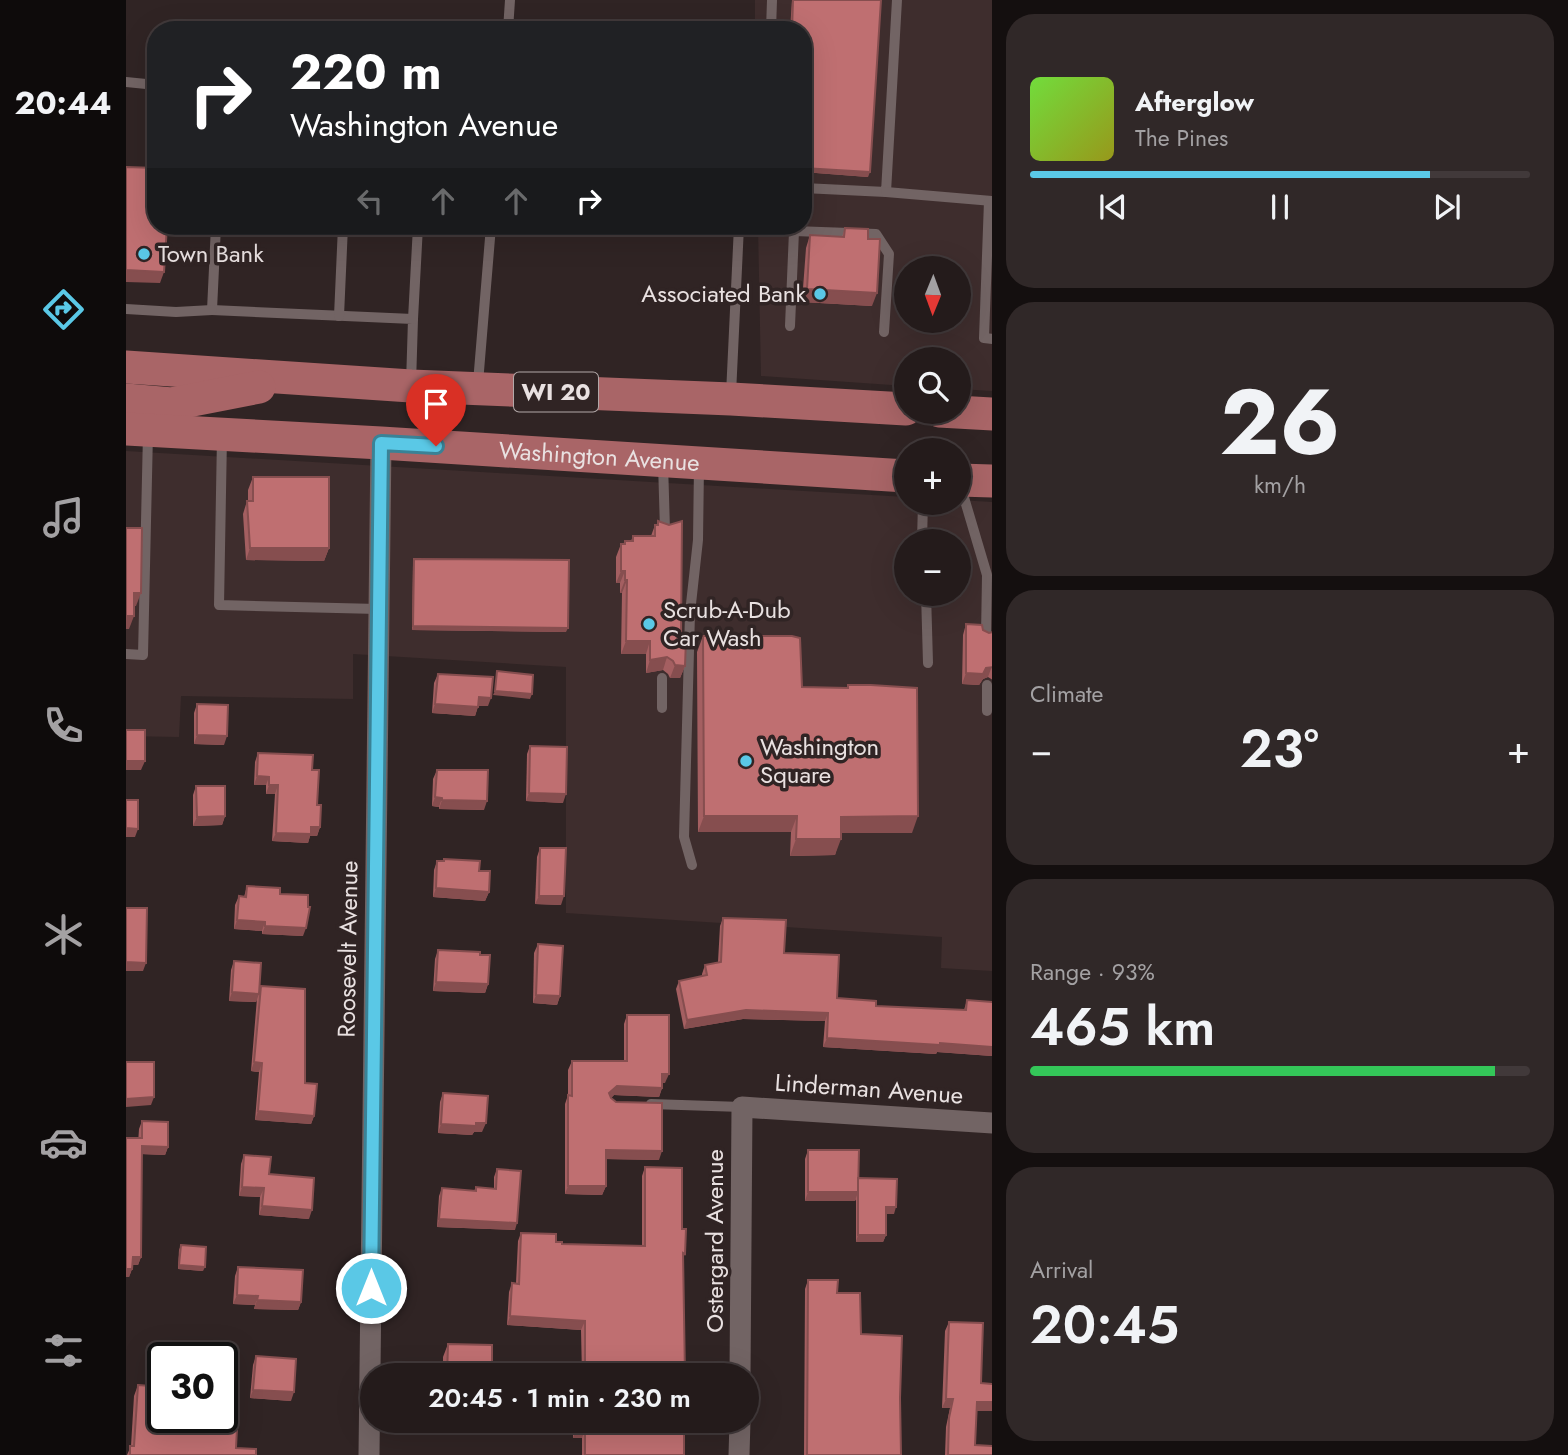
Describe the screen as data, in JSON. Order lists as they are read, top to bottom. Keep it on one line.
{"streets":{"main road":["WI 20","Washington Avenue"],"street":["Roosevelt Avenue","Linderman Avenue","Ostergard Avenue"]},"crossings":[["Washington Avenue","Roosevelt Avenue"],["Linderman Avenue","Ostergard Avenue"]],"places":["Town Bank","Associated Bank","Scrub-A-Dub Car Wash","Washington Square"],"north":"bottom","page":{"tabs":"20:44","turn":["220 m","Washington Avenue"],"song":["Afterglow","The Pines"],"map_buttons":["+","−"],"tile":[["26","km/h"],"Climate",["Range · 93%","465 km"],["Arrival","20:45"]],"heat":["−","23°","+"],"limit":"30","trip":"20:45 · 1 min · 230 m"}}
